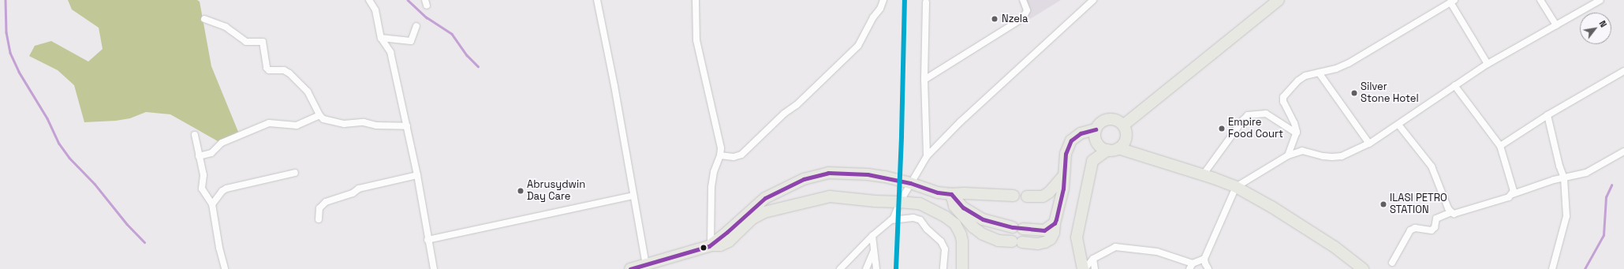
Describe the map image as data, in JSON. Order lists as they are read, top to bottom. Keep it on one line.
{"places":["Nzela","Silver Stone Hotel","Empire Food Court","Abrusydwin Day Care","ILASI PETRO STATION"],"north":"top right"}
